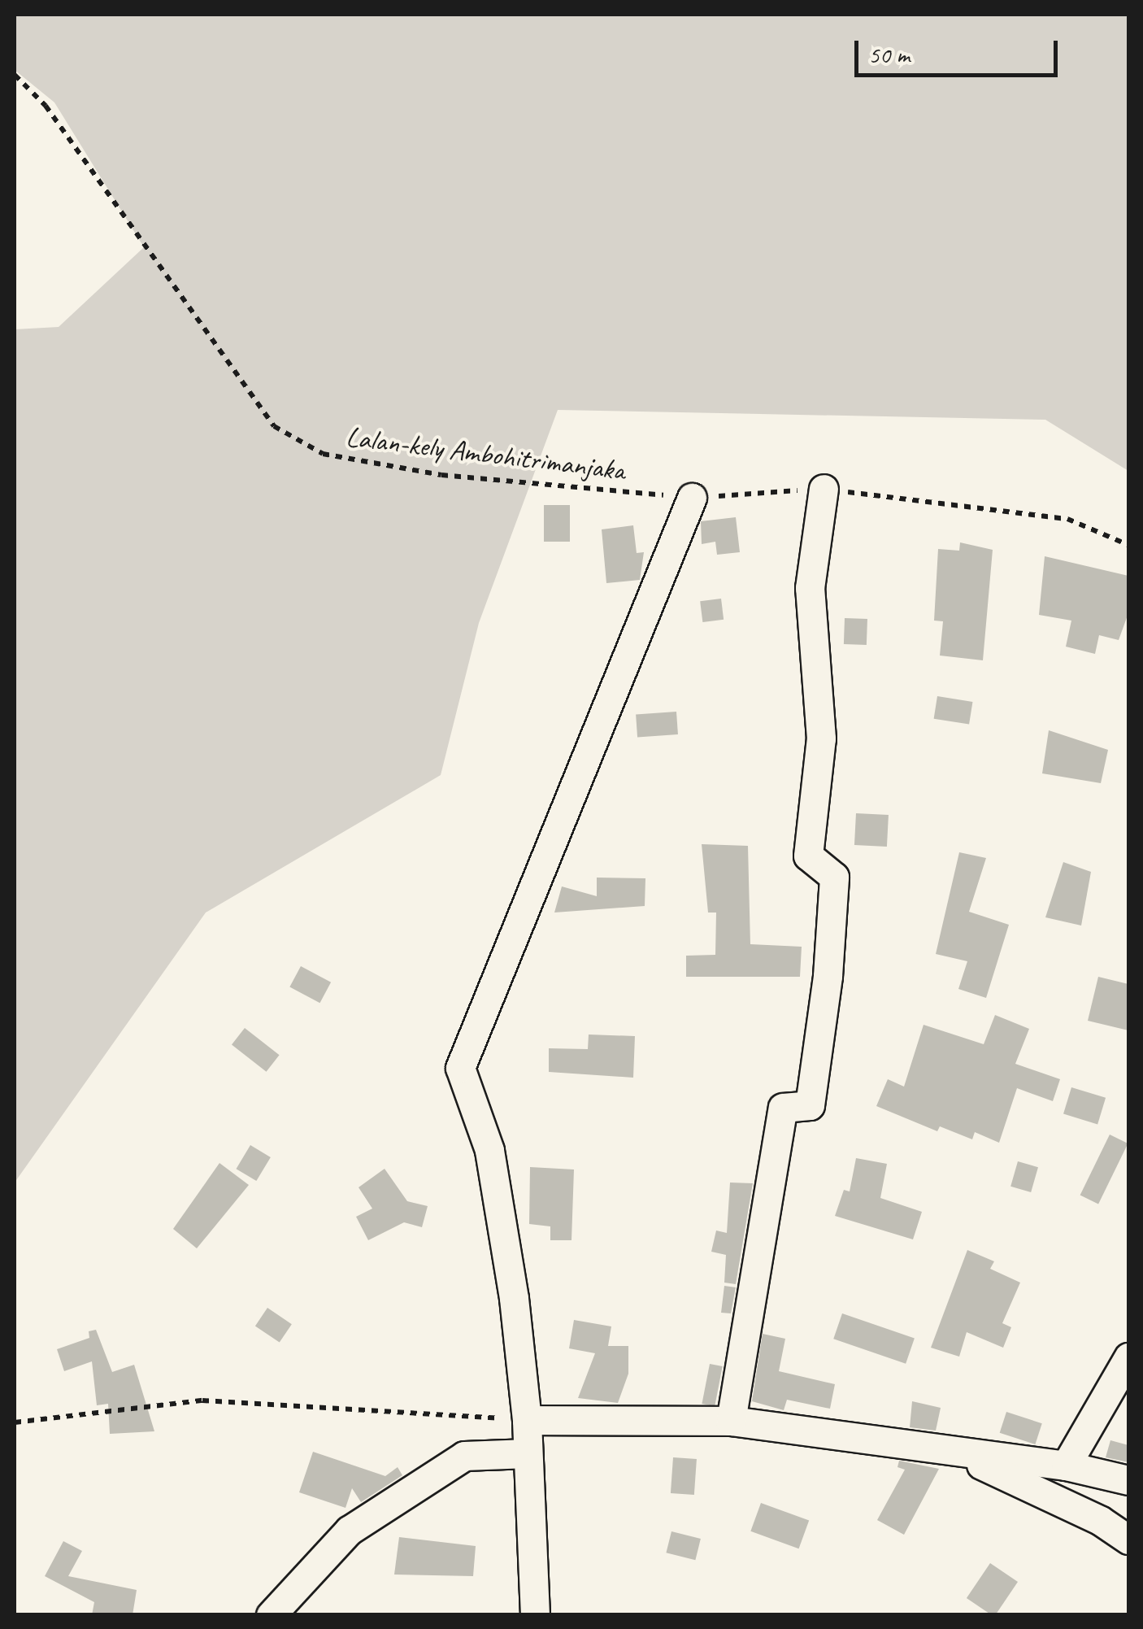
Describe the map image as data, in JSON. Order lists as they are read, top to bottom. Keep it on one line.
{"streets":{"path":["Lalan-kely Ambohitrimanjaka"]},"scale_bar":"50 m"}
